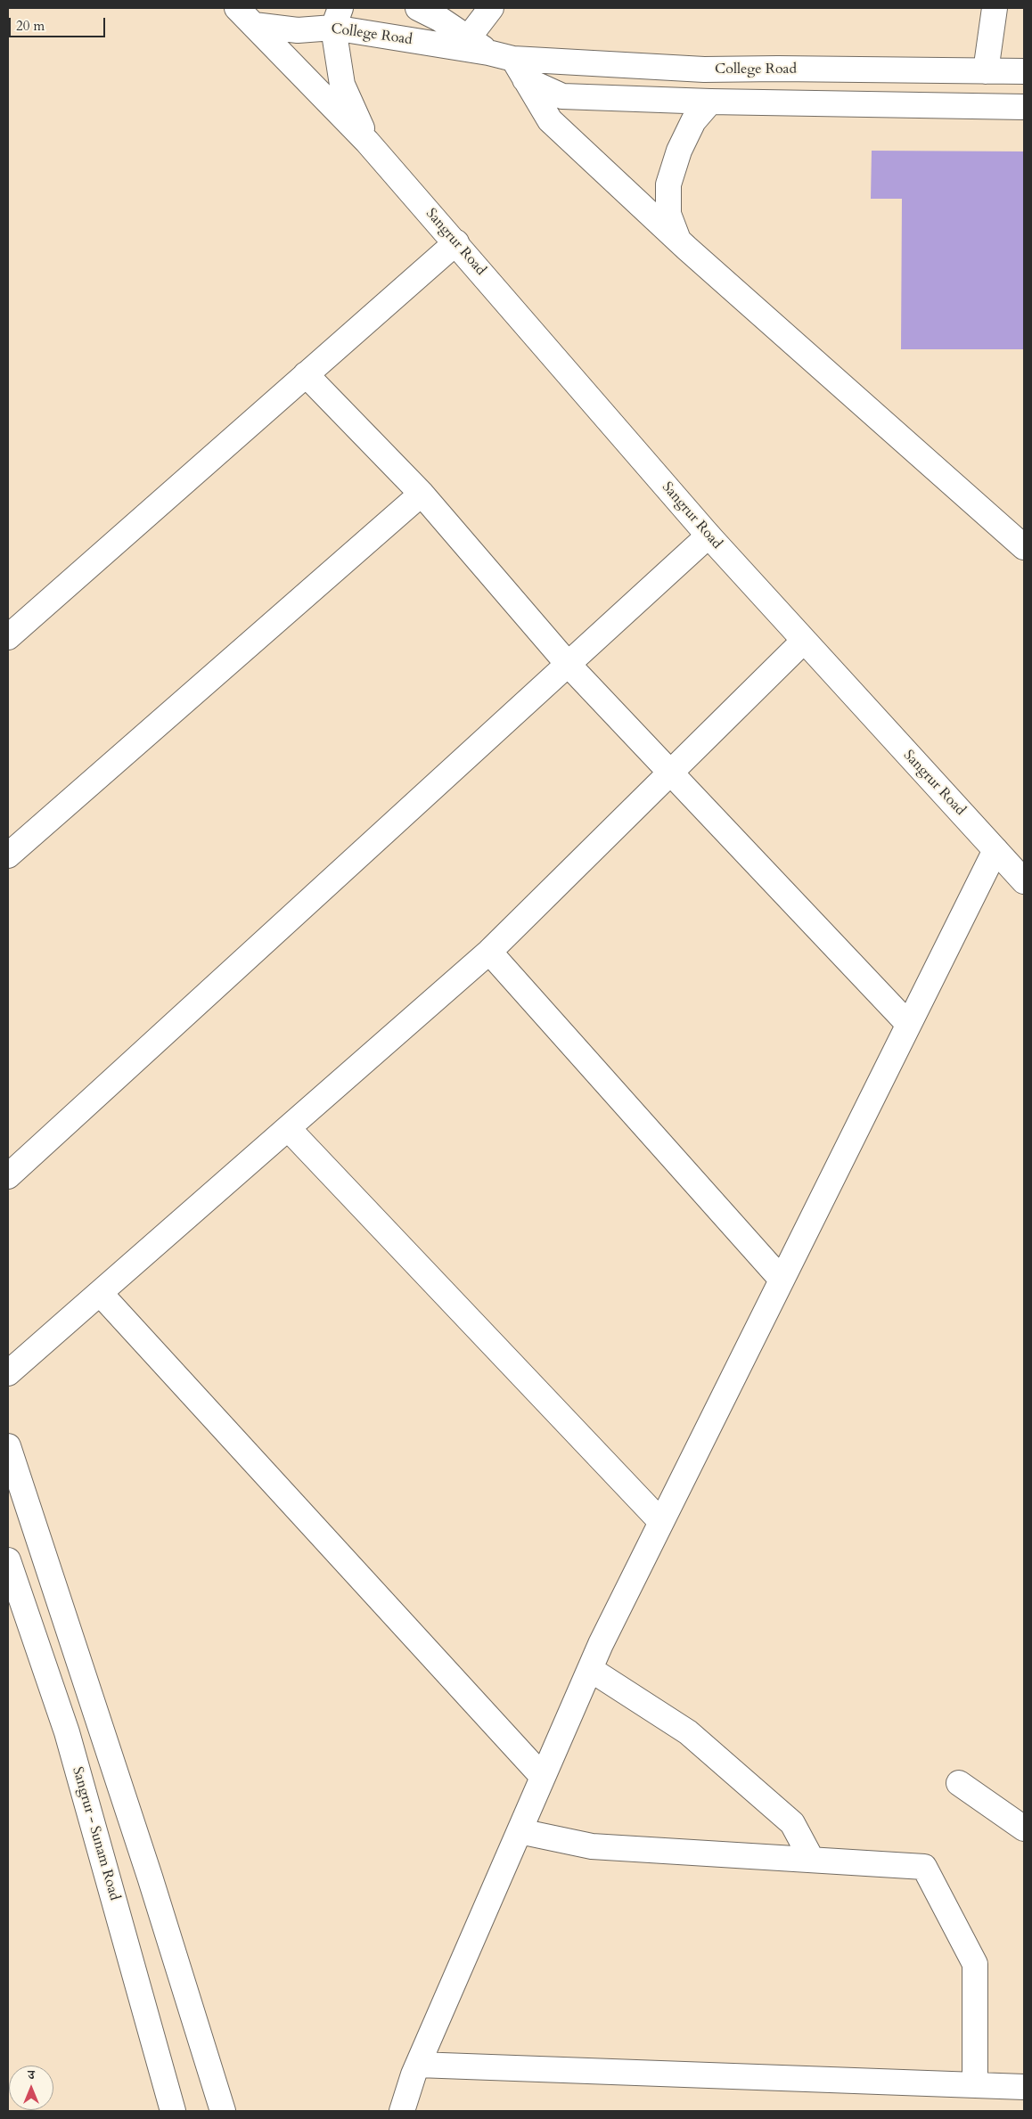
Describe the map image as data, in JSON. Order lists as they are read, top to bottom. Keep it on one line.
{"streets":{"street":["College Road","Sangrur Road","Sangrur - Sunam Road"]},"crossings":[["College Road","Sangrur Road"]],"scale_bar":"20 m","north":"top"}
